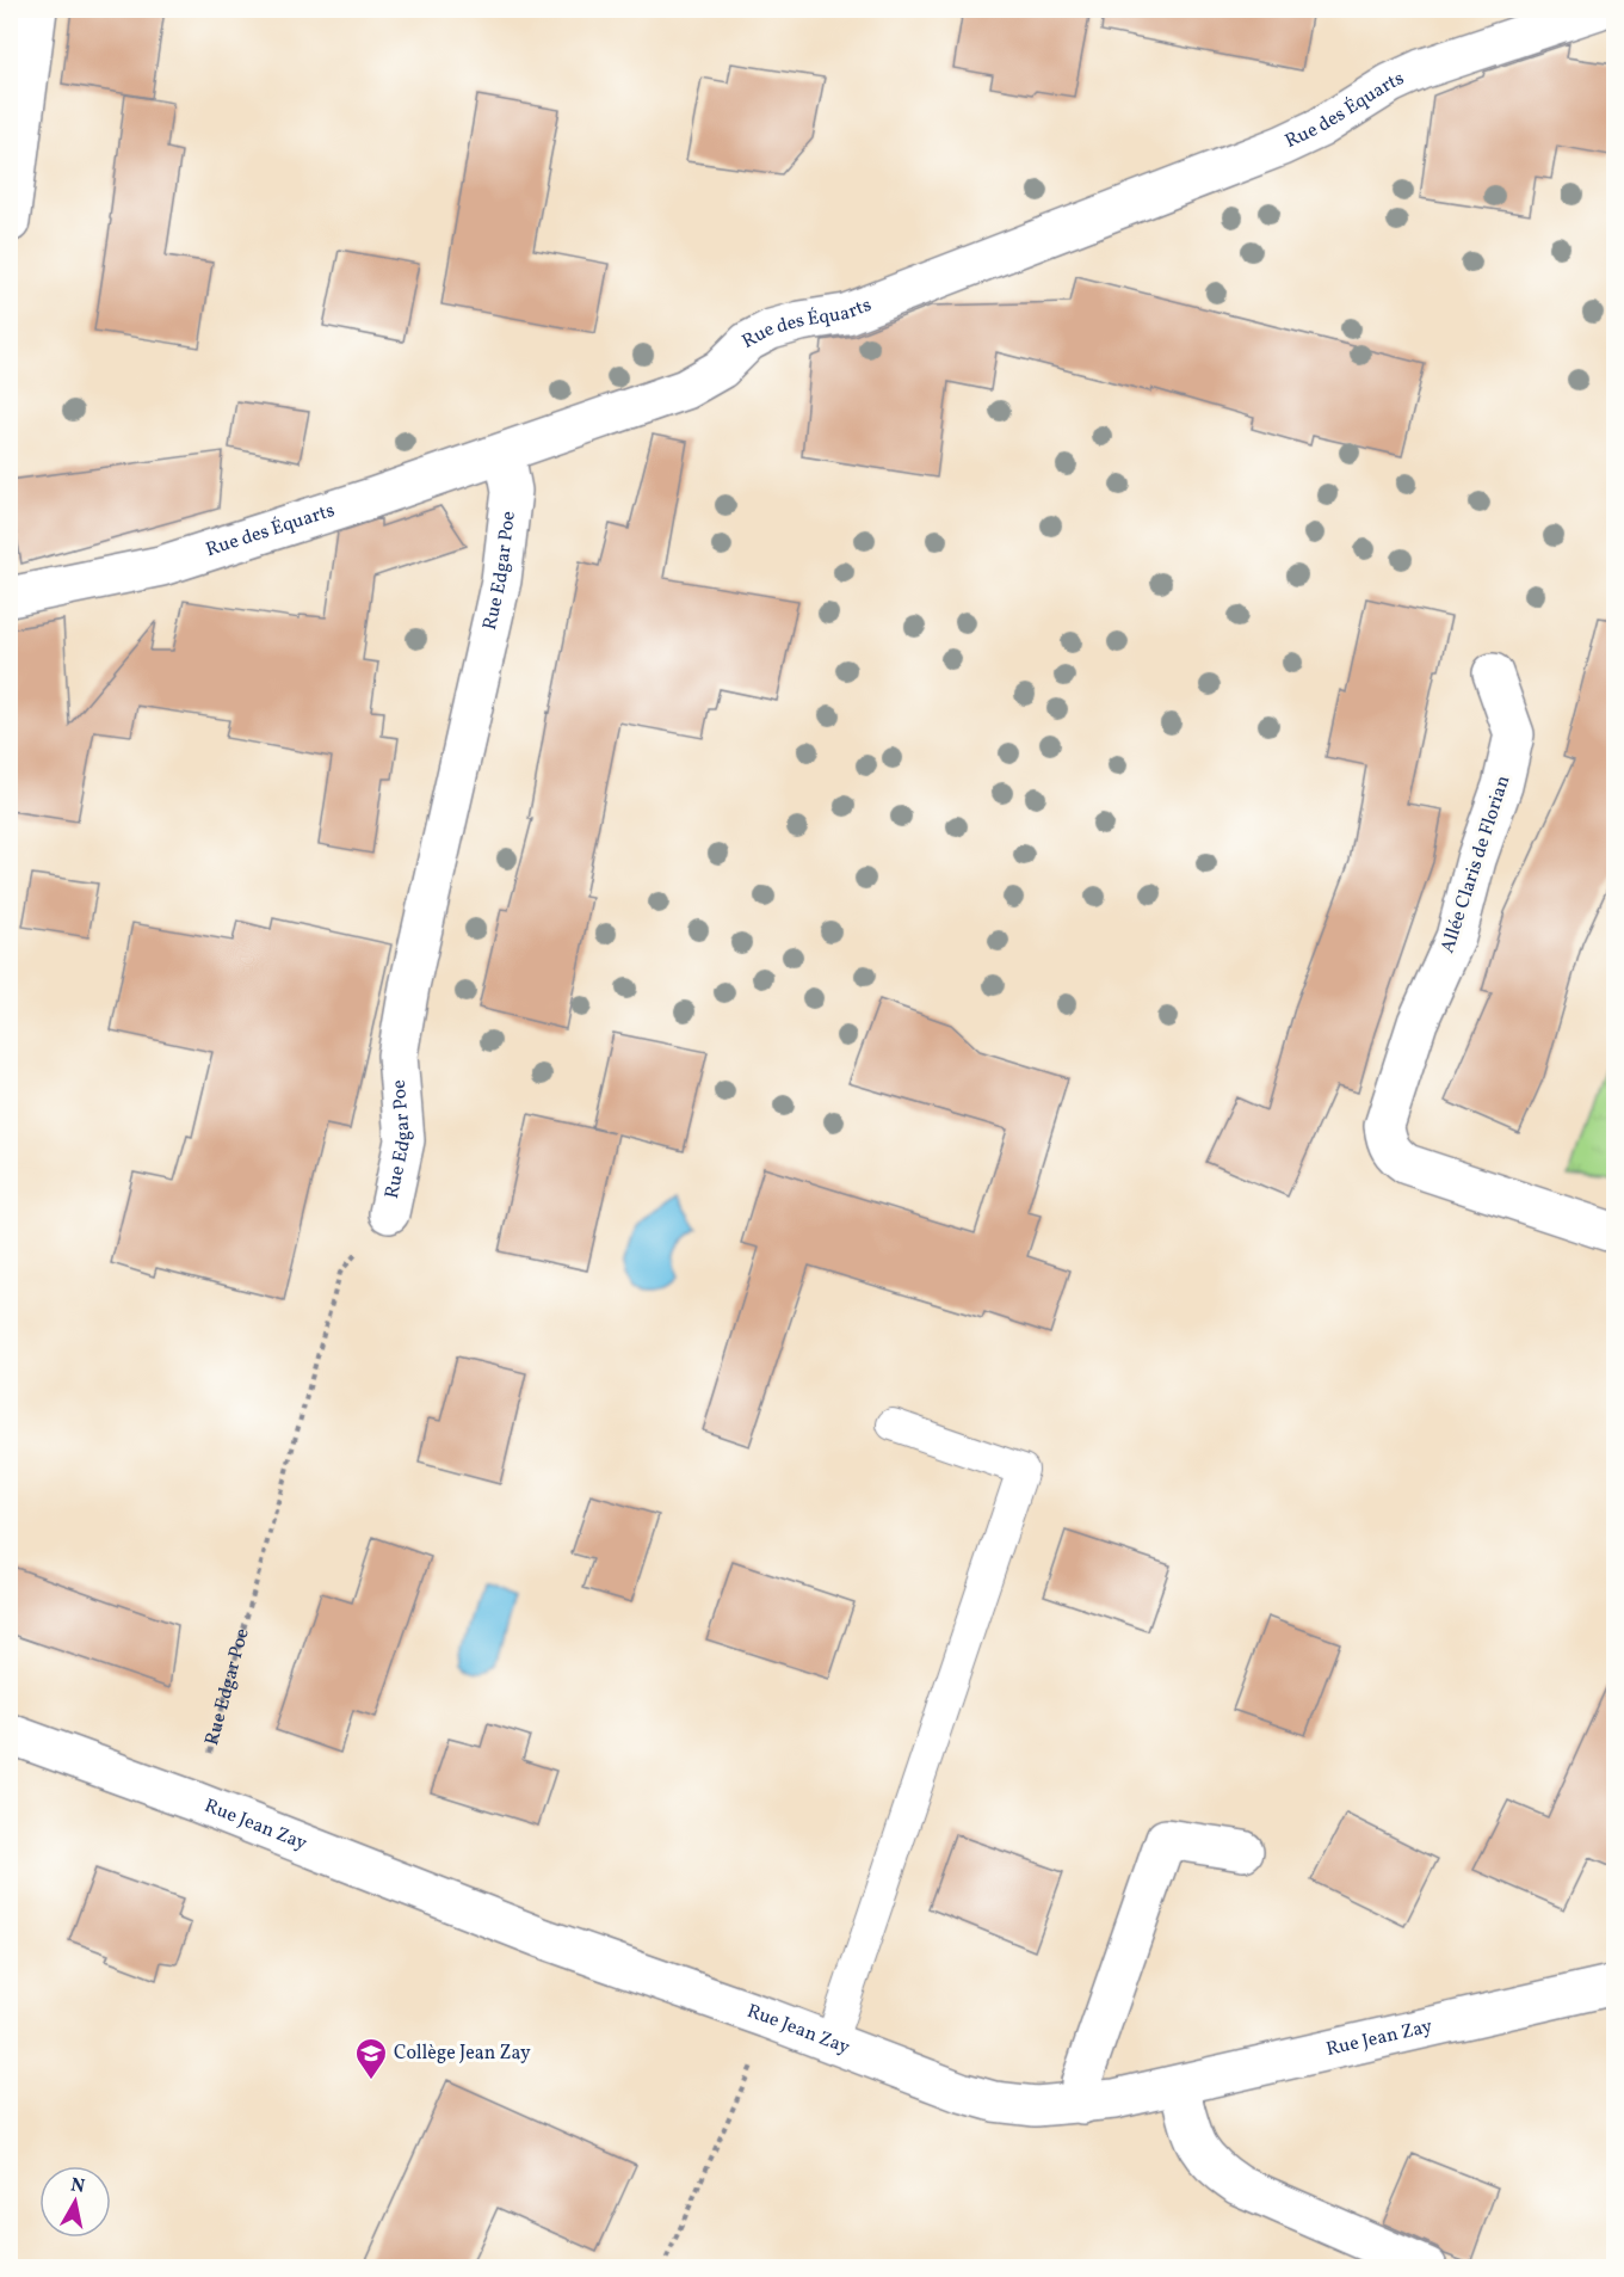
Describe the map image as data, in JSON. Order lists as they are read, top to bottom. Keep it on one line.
{"streets":{"street":["Rue des Équarts","Rue Edgar Poe","Allée Claris de Florian","Rue Jean Zay"]},"crossings":[["Rue des Équarts","Rue Edgar Poe"],["Rue Edgar Poe","Rue Jean Zay"]],"places":{"school or university":["Collège Jean Zay"]},"north":"top"}
